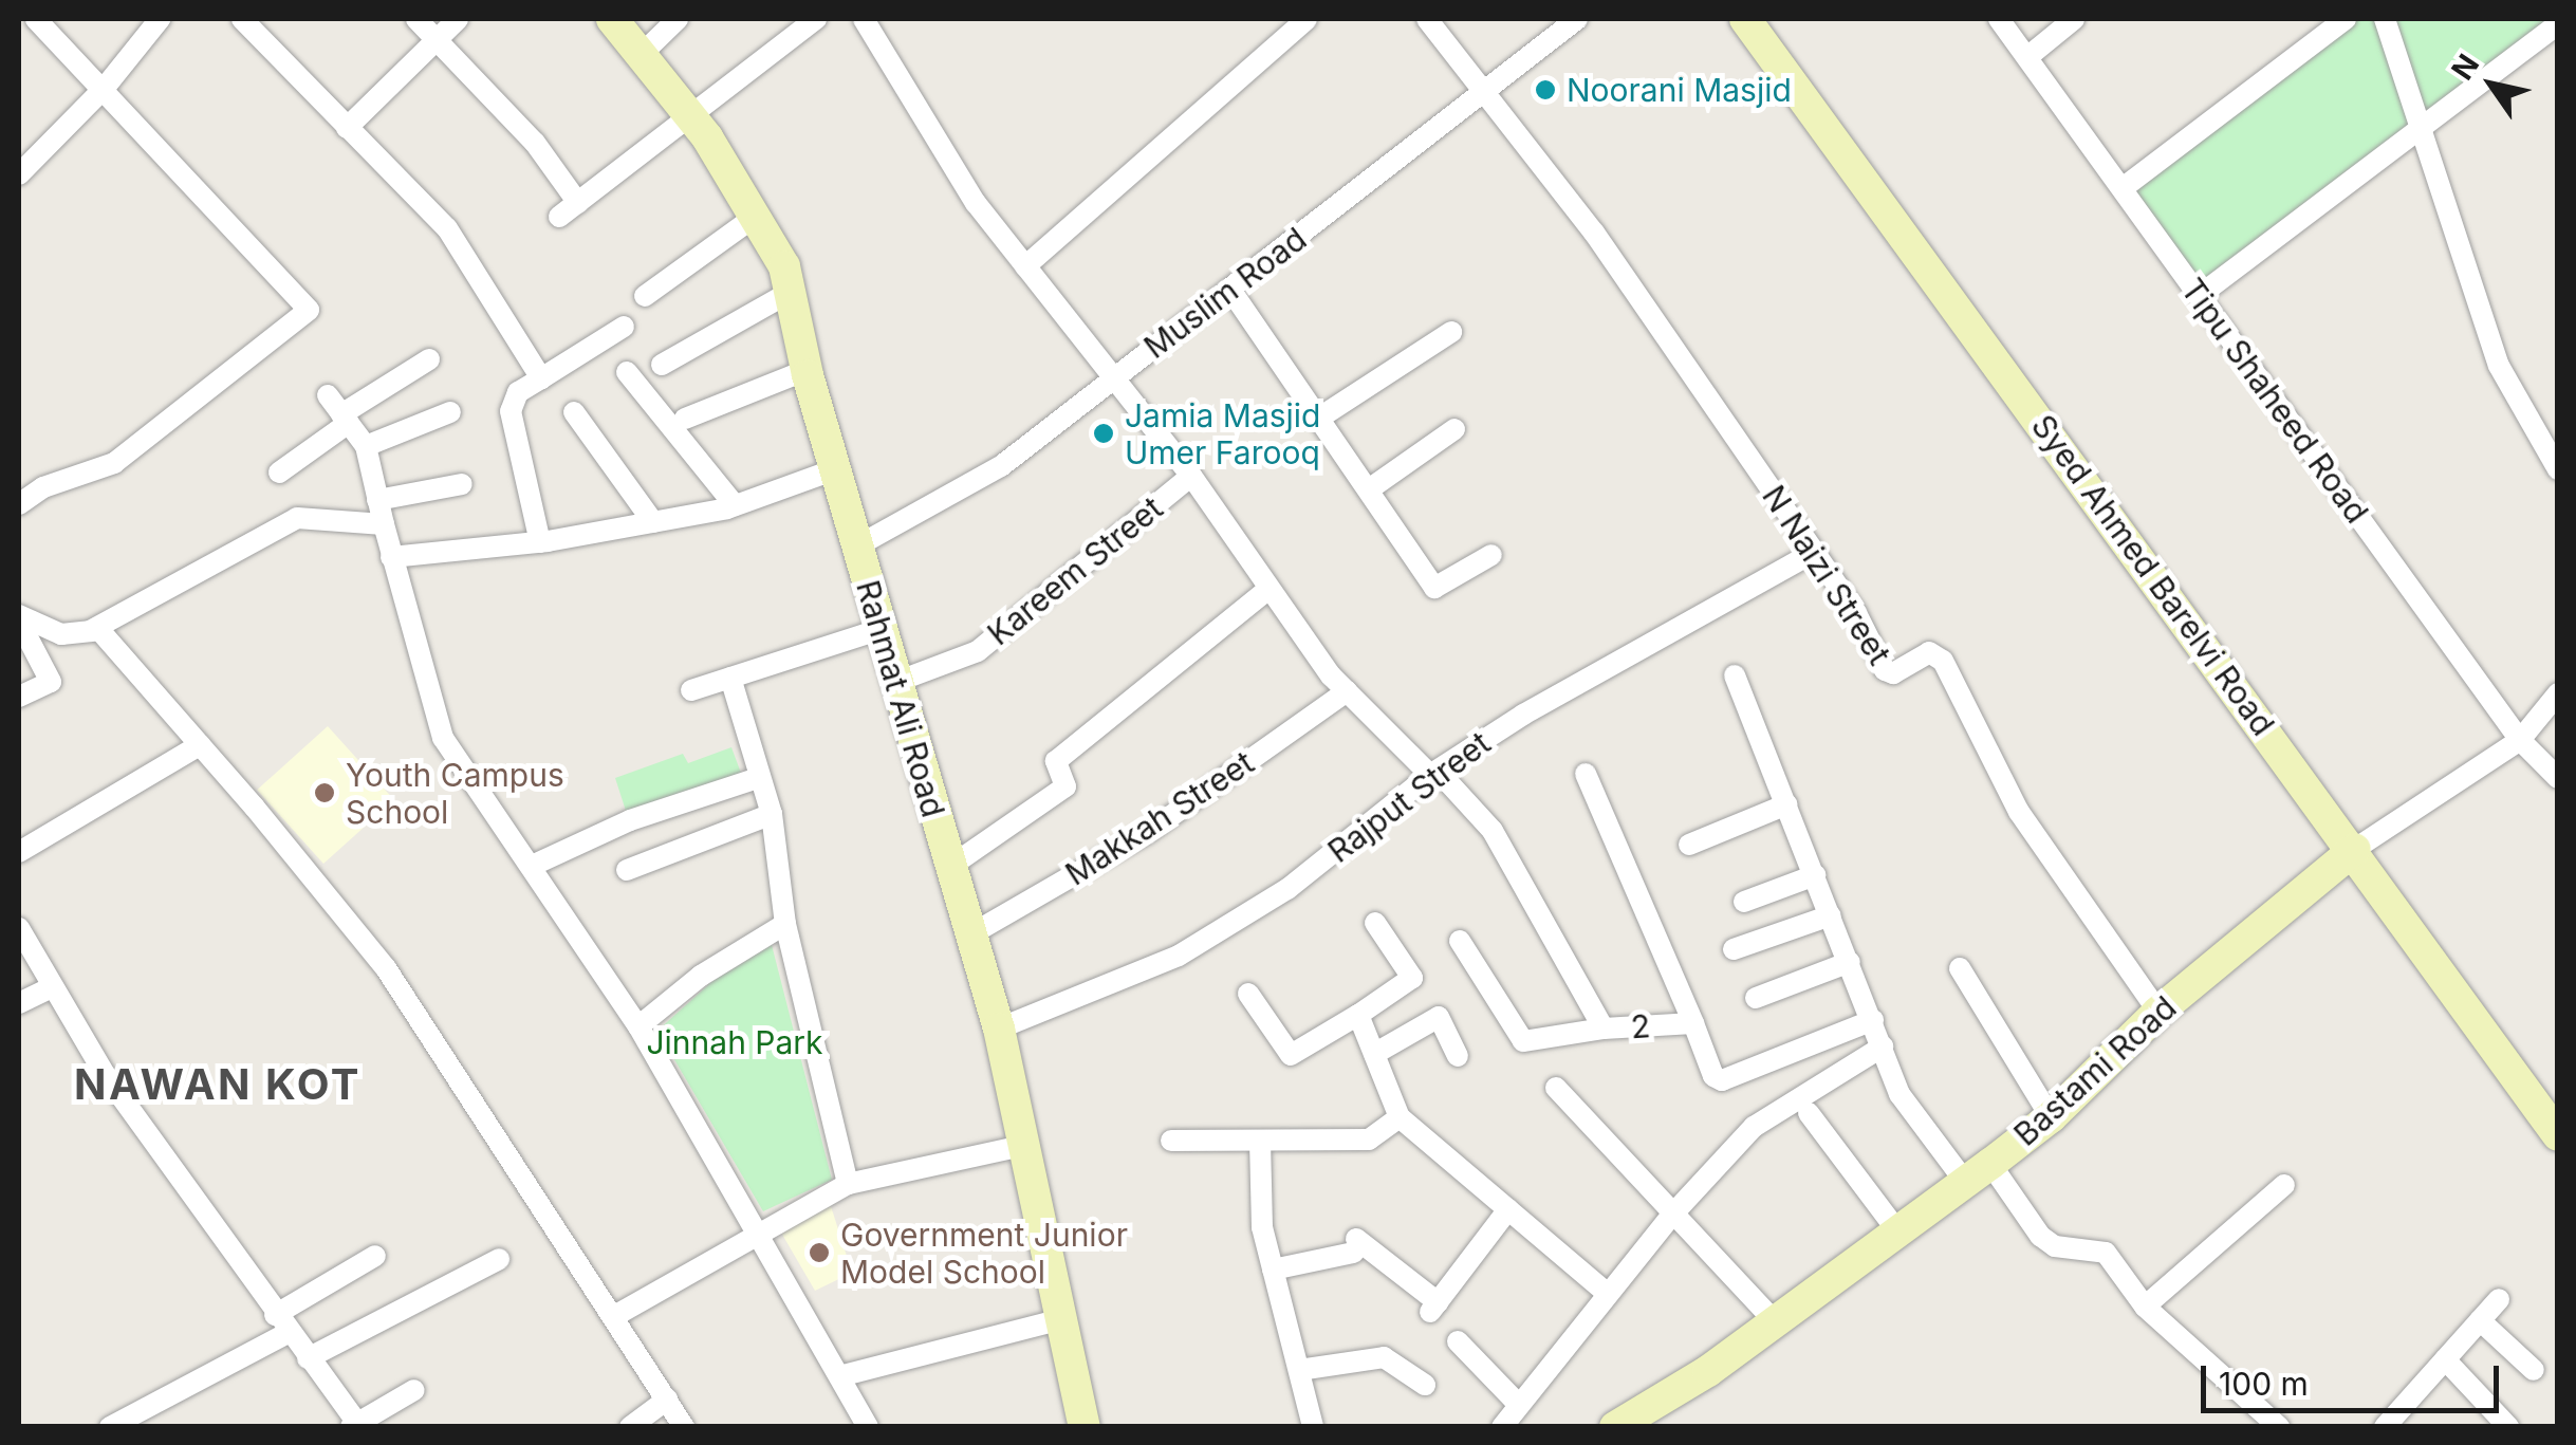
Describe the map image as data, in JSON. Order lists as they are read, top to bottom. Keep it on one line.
{"streets":{"street":["Muslim Road","Tipu Shaheed Road","Kareem Street","N Naizi Street","Syed Ahmed Barelvi Road","Rahmat Ali Road","Rajput Street","Makkah Street","2","Bastami Road"]},"crossings":[["Muslim Road","N Naizi Street"],["Muslim Road","Rahmat Ali Road"],["Muslim Road","2"],["Tipu Shaheed Road","Bastami Road"],["Kareem Street","Rahmat Ali Road"],["Kareem Street","2"],["N Naizi Street","Rajput Street"],["N Naizi Street","Bastami Road"],["Syed Ahmed Barelvi Road","Bastami Road"],["Rahmat Ali Road","Rajput Street"],["Rahmat Ali Road","Makkah Street"],["Rajput Street","2"],["Makkah Street","2"]],"districts":["NAWAN KOT"],"parks":["Jinnah Park"],"places":["Noorani Masjid","Jamia Masjid Umer Farooq","Youth Campus School","Government Junior Model School"],"scale_bar":"100 m","north":"top left"}
